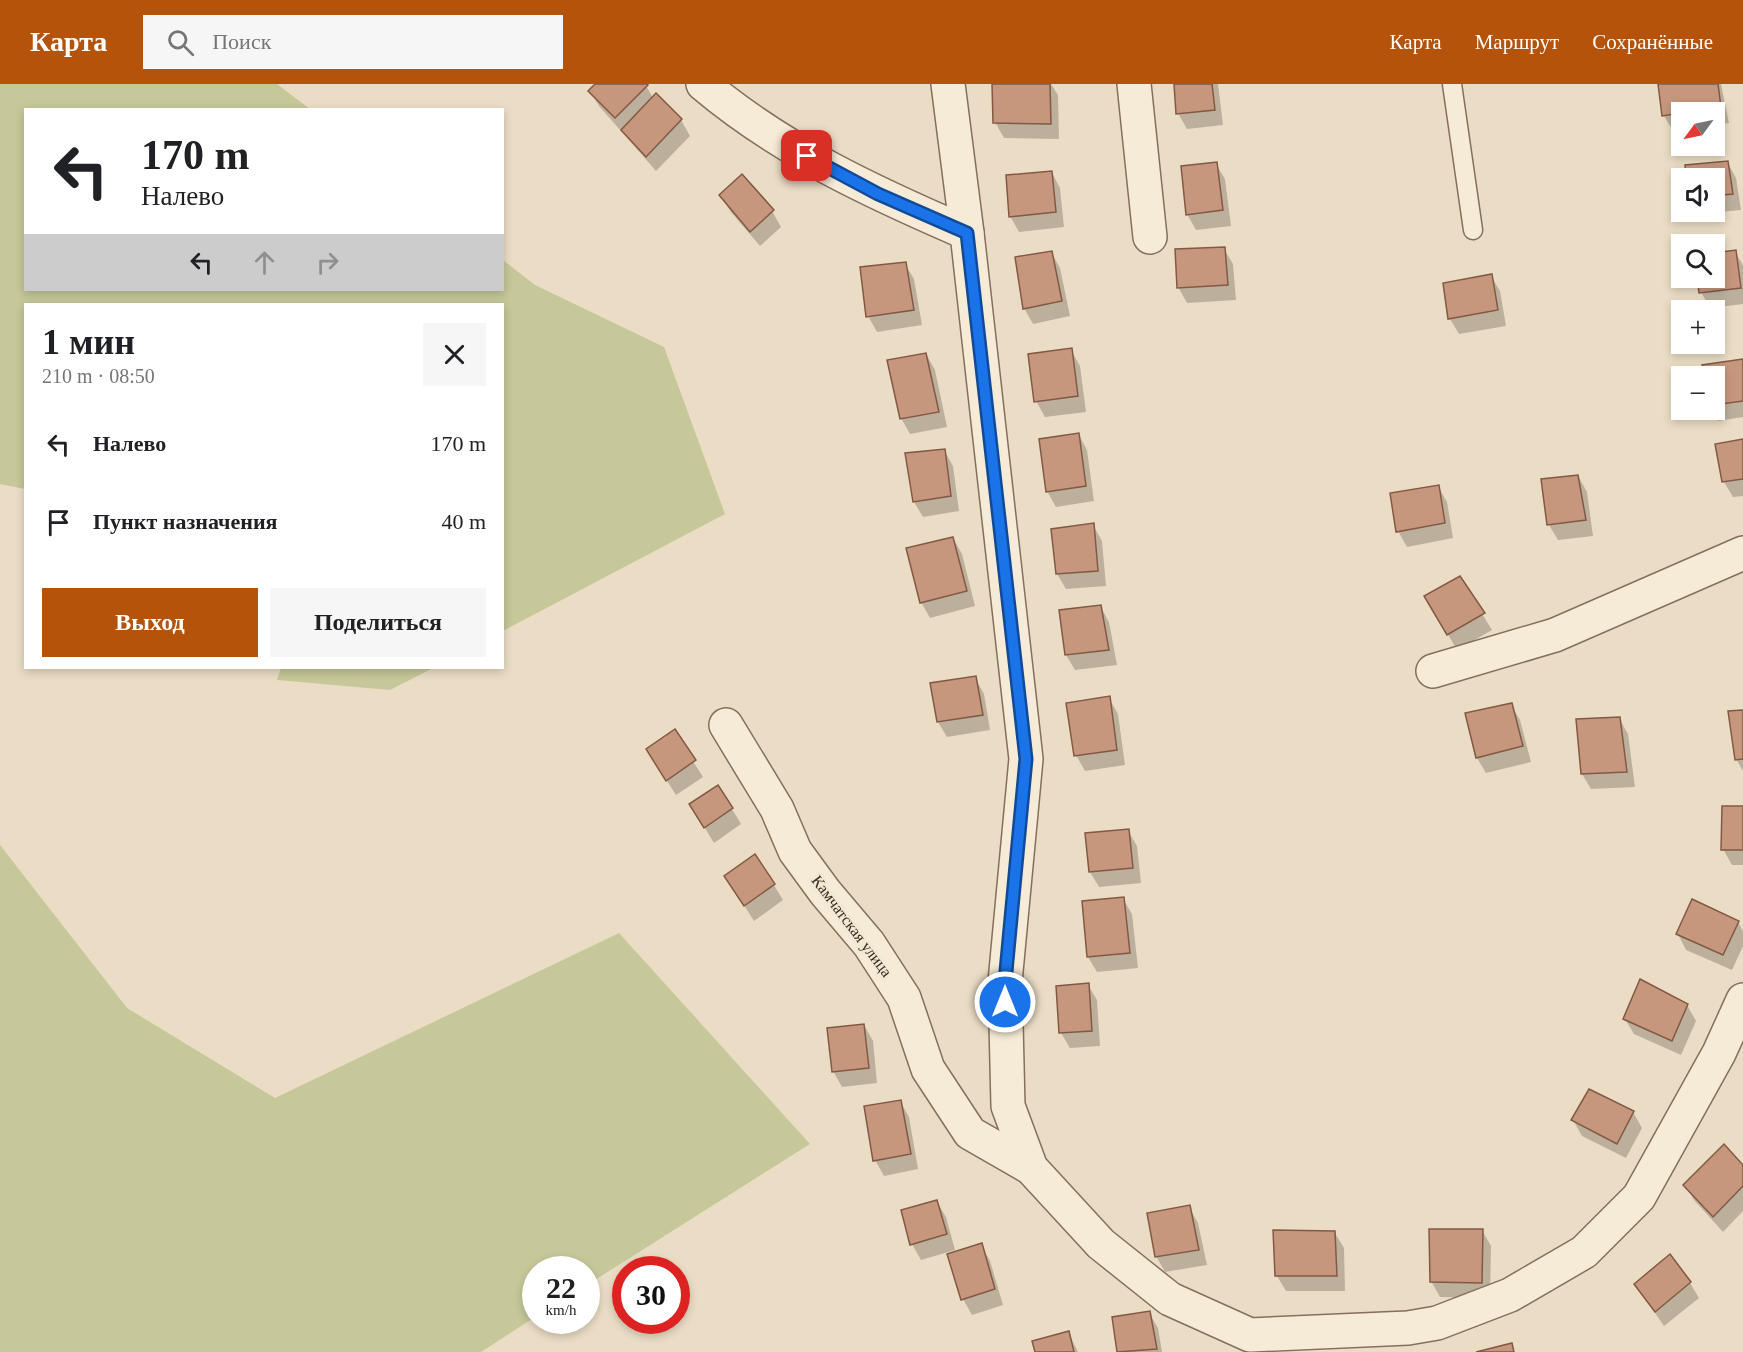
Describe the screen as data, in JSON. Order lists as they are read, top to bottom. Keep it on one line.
{"streets":{"street":["Камчатская улица"]},"north":"bottom left","page":{"header":"Карта","search":"Поиск","nav":["Карта","Маршрут","Сохранённые"],"map_buttons":["+","−"],"turn":["170 m","Налево"],"heading":["1 мин","210 m · 08:50"],"list":[{"name":"Налево","value":"170 m"},{"name":"Пункт назначения","value":"40 m"}],"buttons":["Выход","Поделиться"],"speed":"22 km/h","limit":"30"}}
